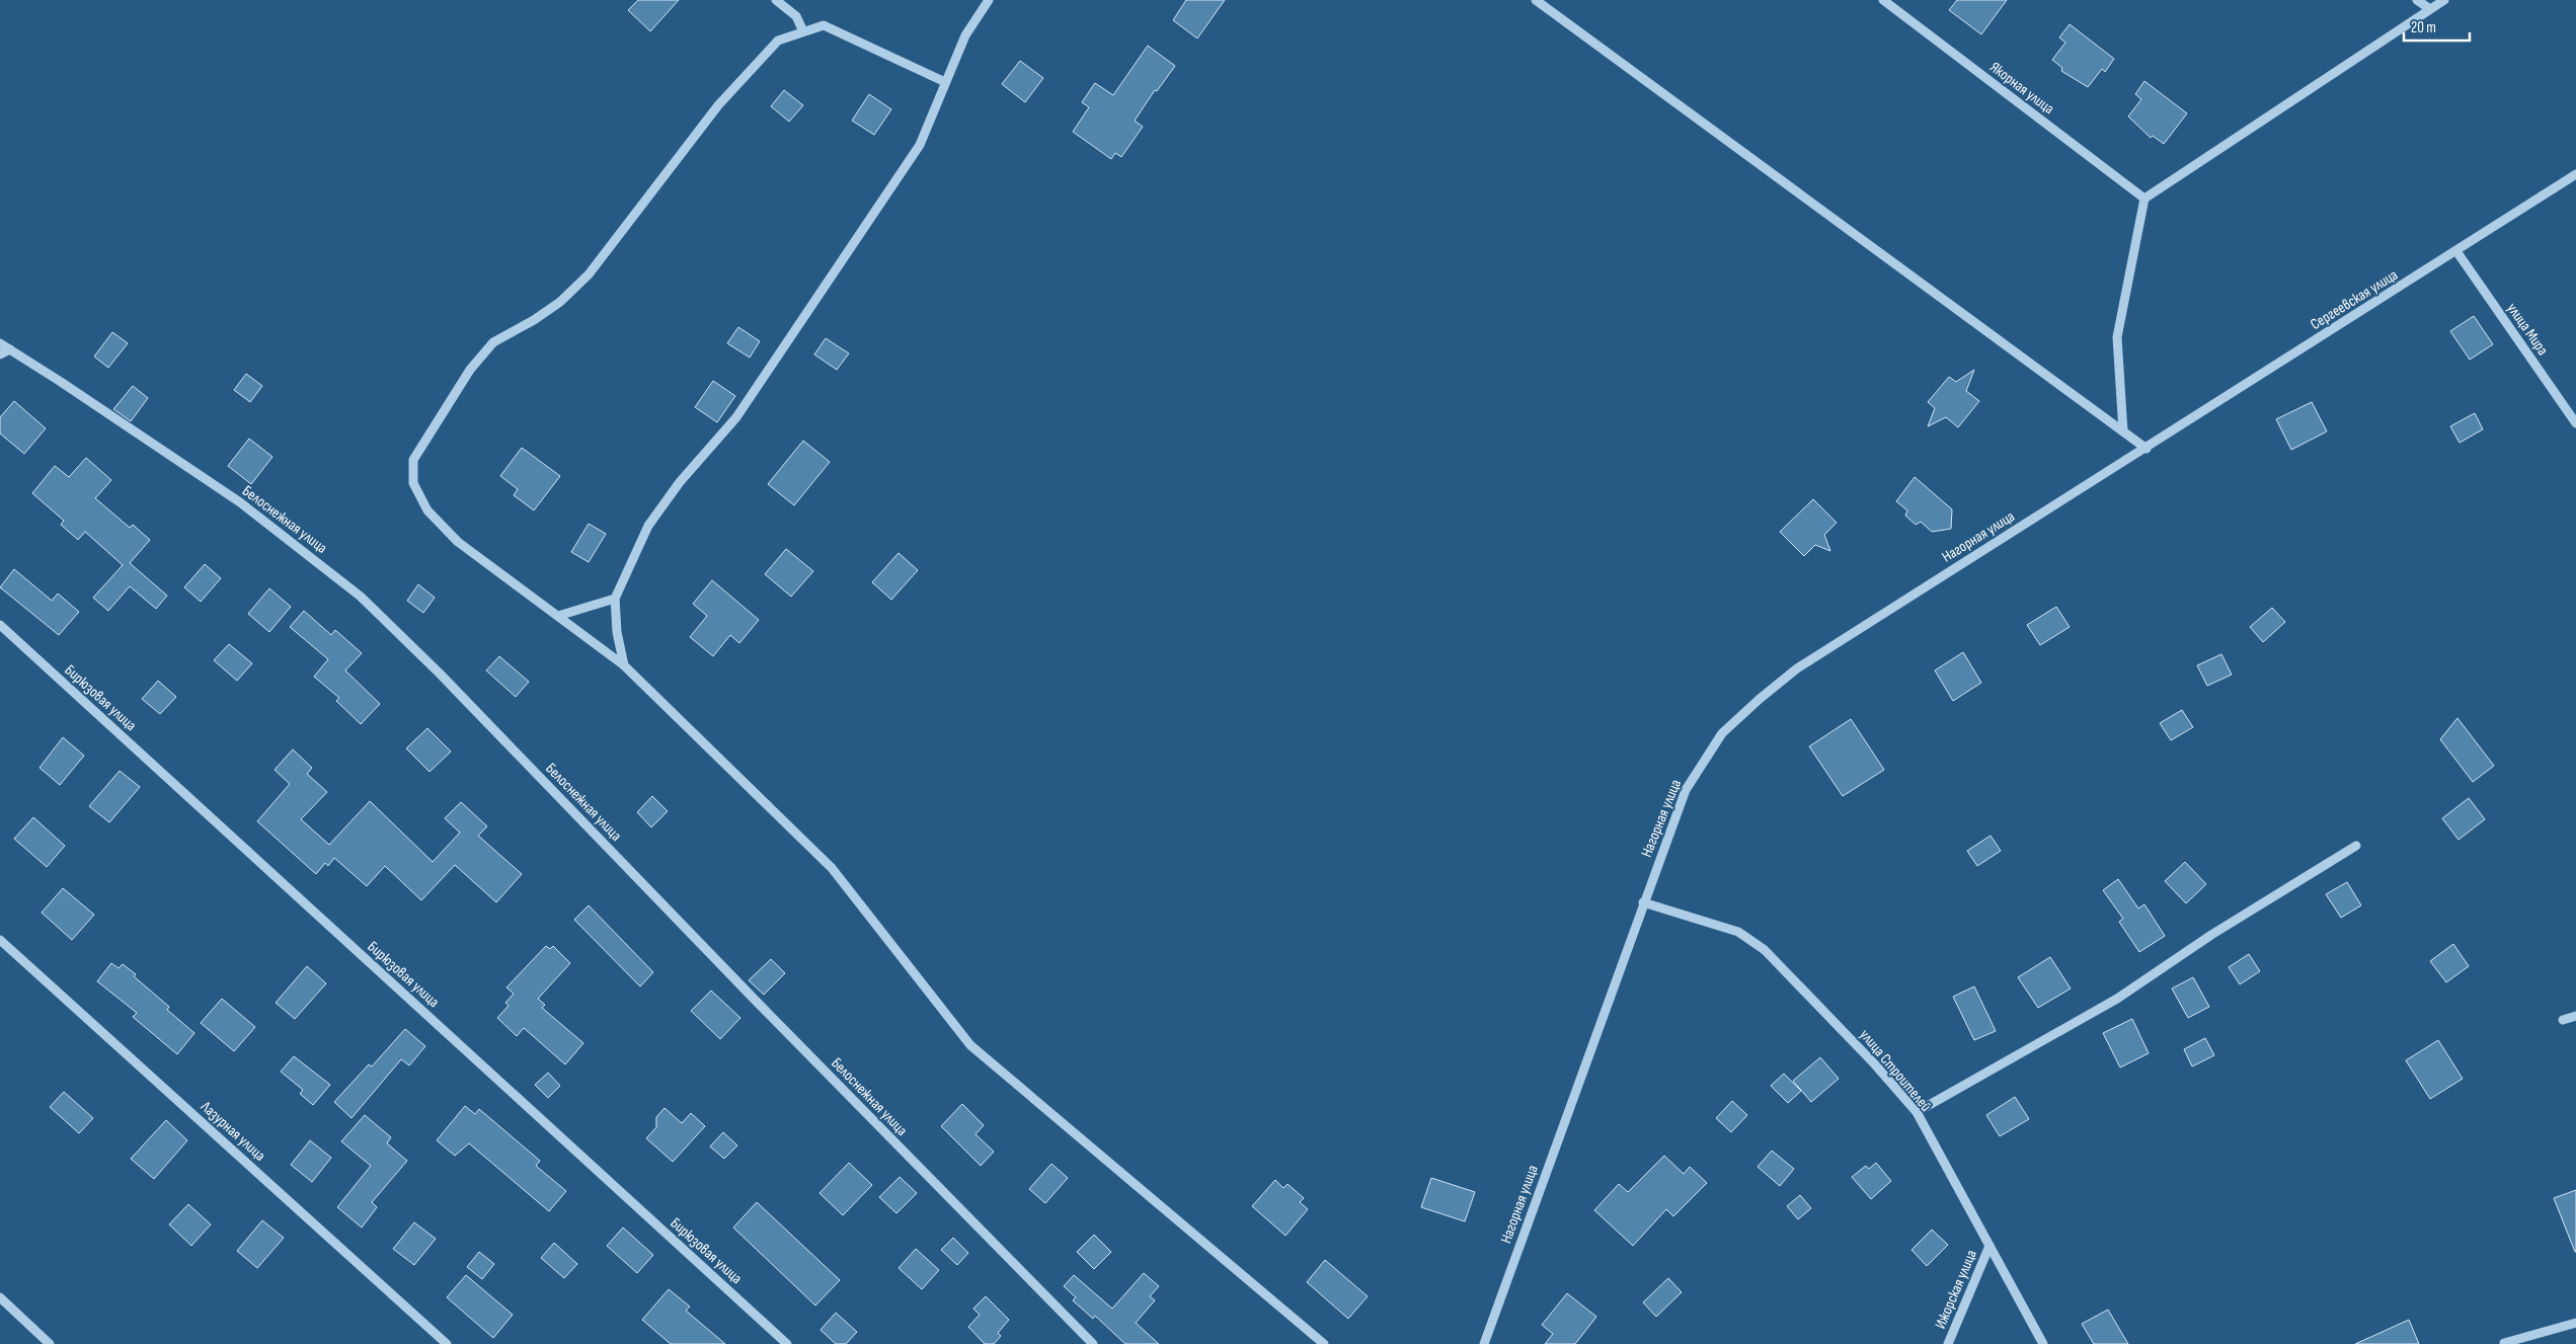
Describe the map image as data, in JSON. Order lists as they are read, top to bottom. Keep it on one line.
{"streets":{"street":["Якорная улица","Сергеевская улица","улица Мира","Белоснежная улица","Нагорная улица","Бирюзовая улица","улица Строителей","Лазурная улица","Ижорская улица"]},"crossings":[["Сергеевская улица","улица Мира"],["Сергеевская улица","Нагорная улица"],["Нагорная улица","улица Строителей"],["улица Строителей","Ижорская улица"]],"scale_bar":"20 m"}
